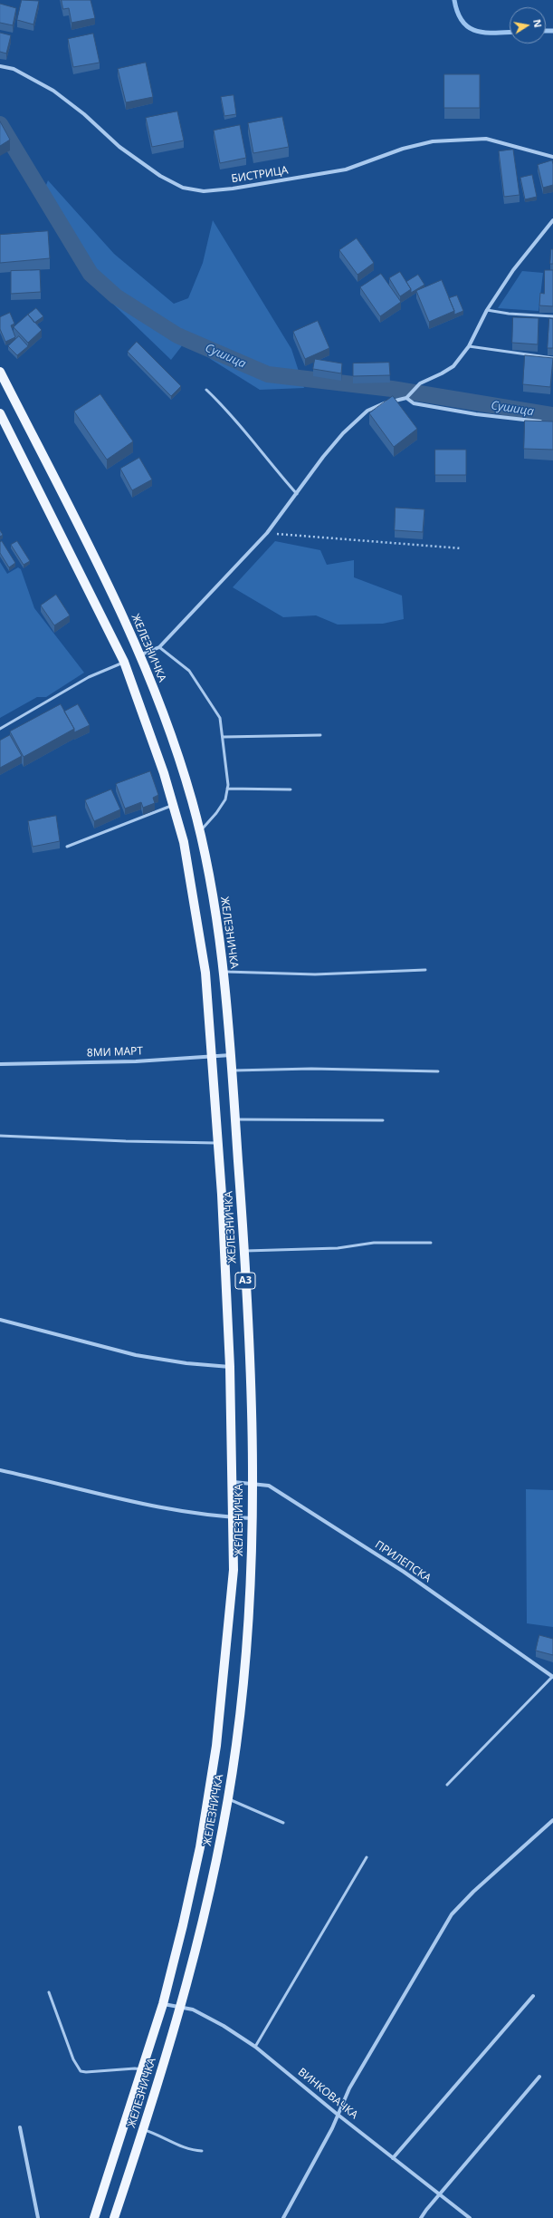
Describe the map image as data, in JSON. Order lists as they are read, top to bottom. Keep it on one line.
{"streets":{"main road":["ЖЕЛЕЗНИЧКА","A3"],"street":["БИСТРИЦА","8МИ МАРТ","ПРИЛЕПСКА","ВИНКОВАЧКА"]},"crossings":[["ЖЕЛЕЗНИЧКА","8МИ МАРТ"],["ЖЕЛЕЗНИЧКА","ПРИЛЕПСКА"],["ЖЕЛЕЗНИЧКА","ВИНКОВАЧКА"]],"water":["Сушица"],"north":"right"}
